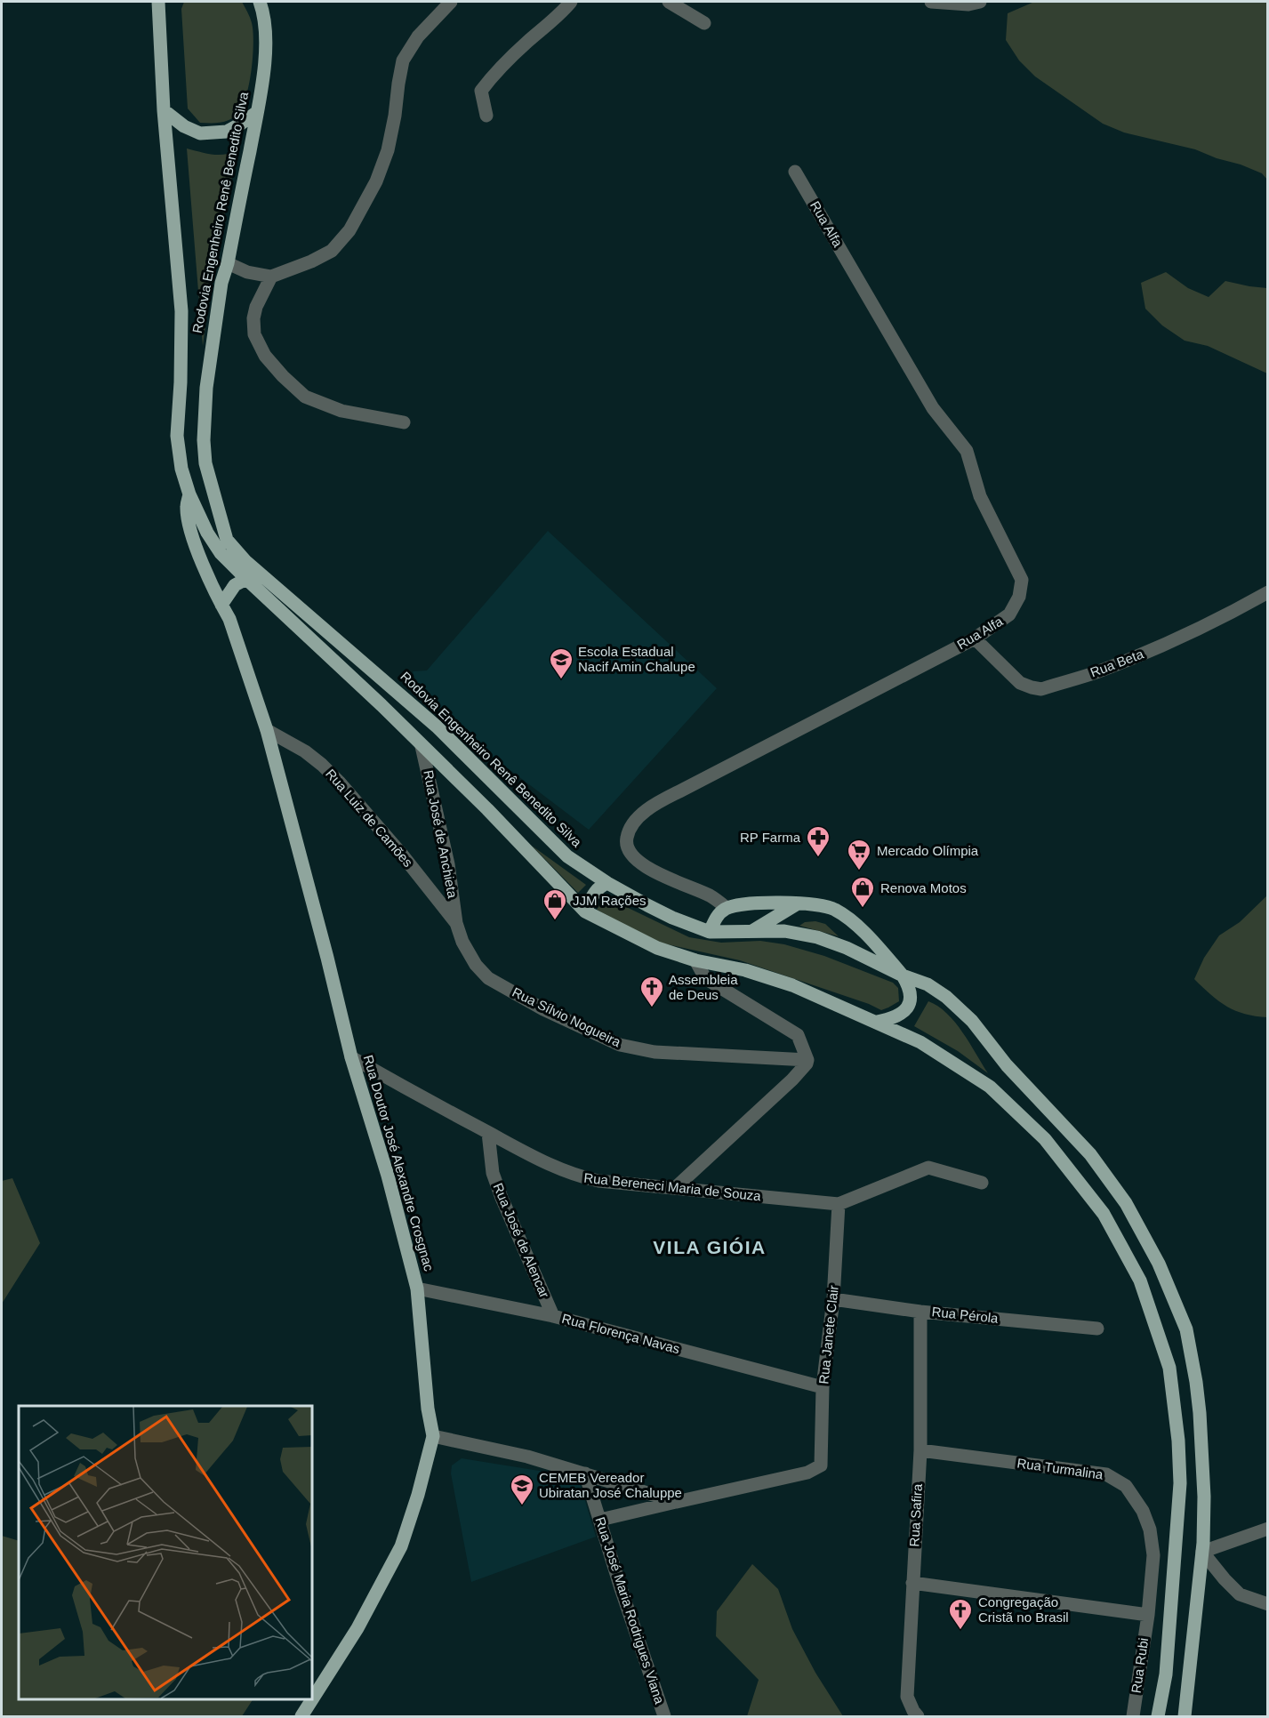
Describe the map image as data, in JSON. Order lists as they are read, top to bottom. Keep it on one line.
{"streets":{"main road":["Rodovia Engenheiro Renê Benedito Silva","Rua Doutor José Alexandre Crosgnac"],"street":["Rua Alfa","Rua Beta","Rua Luiz de Camões","Rua José de Anchieta","Rua Sílvio Nogueira","Rua Bereneci Maria de Souza","Rua José de Alencar","Rua Pérola","Rua Florença Navas","Rua Janete Clair","Rua Turmalina","Rua Safira","Rua José Maria Rodrigues Viana","Rua Rubi"]},"crossings":[["Rodovia Engenheiro Renê Benedito Silva","Rua José de Anchieta"],["Rodovia Engenheiro Renê Benedito Silva","Rua Doutor José Alexandre Crosgnac"],["Rua Alfa","Rua Beta"],["Rua Luiz de Camões","Rua José de Anchieta"],["Rua Luiz de Camões","Rua Sílvio Nogueira"],["Rua Luiz de Camões","Rua Doutor José Alexandre Crosgnac"],["Rua José de Anchieta","Rua Sílvio Nogueira"],["Rua Doutor José Alexandre Crosgnac","Rua Bereneci Maria de Souza"],["Rua Doutor José Alexandre Crosgnac","Rua Florença Navas"],["Rua Bereneci Maria de Souza","Rua José de Alencar"],["Rua Bereneci Maria de Souza","Rua Janete Clair"],["Rua José de Alencar","Rua Florença Navas"],["Rua Pérola","Rua Janete Clair"],["Rua Pérola","Rua Safira"],["Rua Florença Navas","Rua Janete Clair"],["Rua Turmalina","Rua Safira"],["Rua Turmalina","Rua Rubi"]],"districts":["VILA GIÓIA"],"places":{"school or university":["Escola Estadual Nacif Amin Chalupe","CEMEB Vereador Ubiratan José Chaluppe"],"pharmacy":["RP Farma"],"supermarket":["Mercado Olímpia"],"shop":["Renova Motos","JJM Rações"],"church":["Assembleia de Deus","Congregação Cristã no Brasil"]}}
